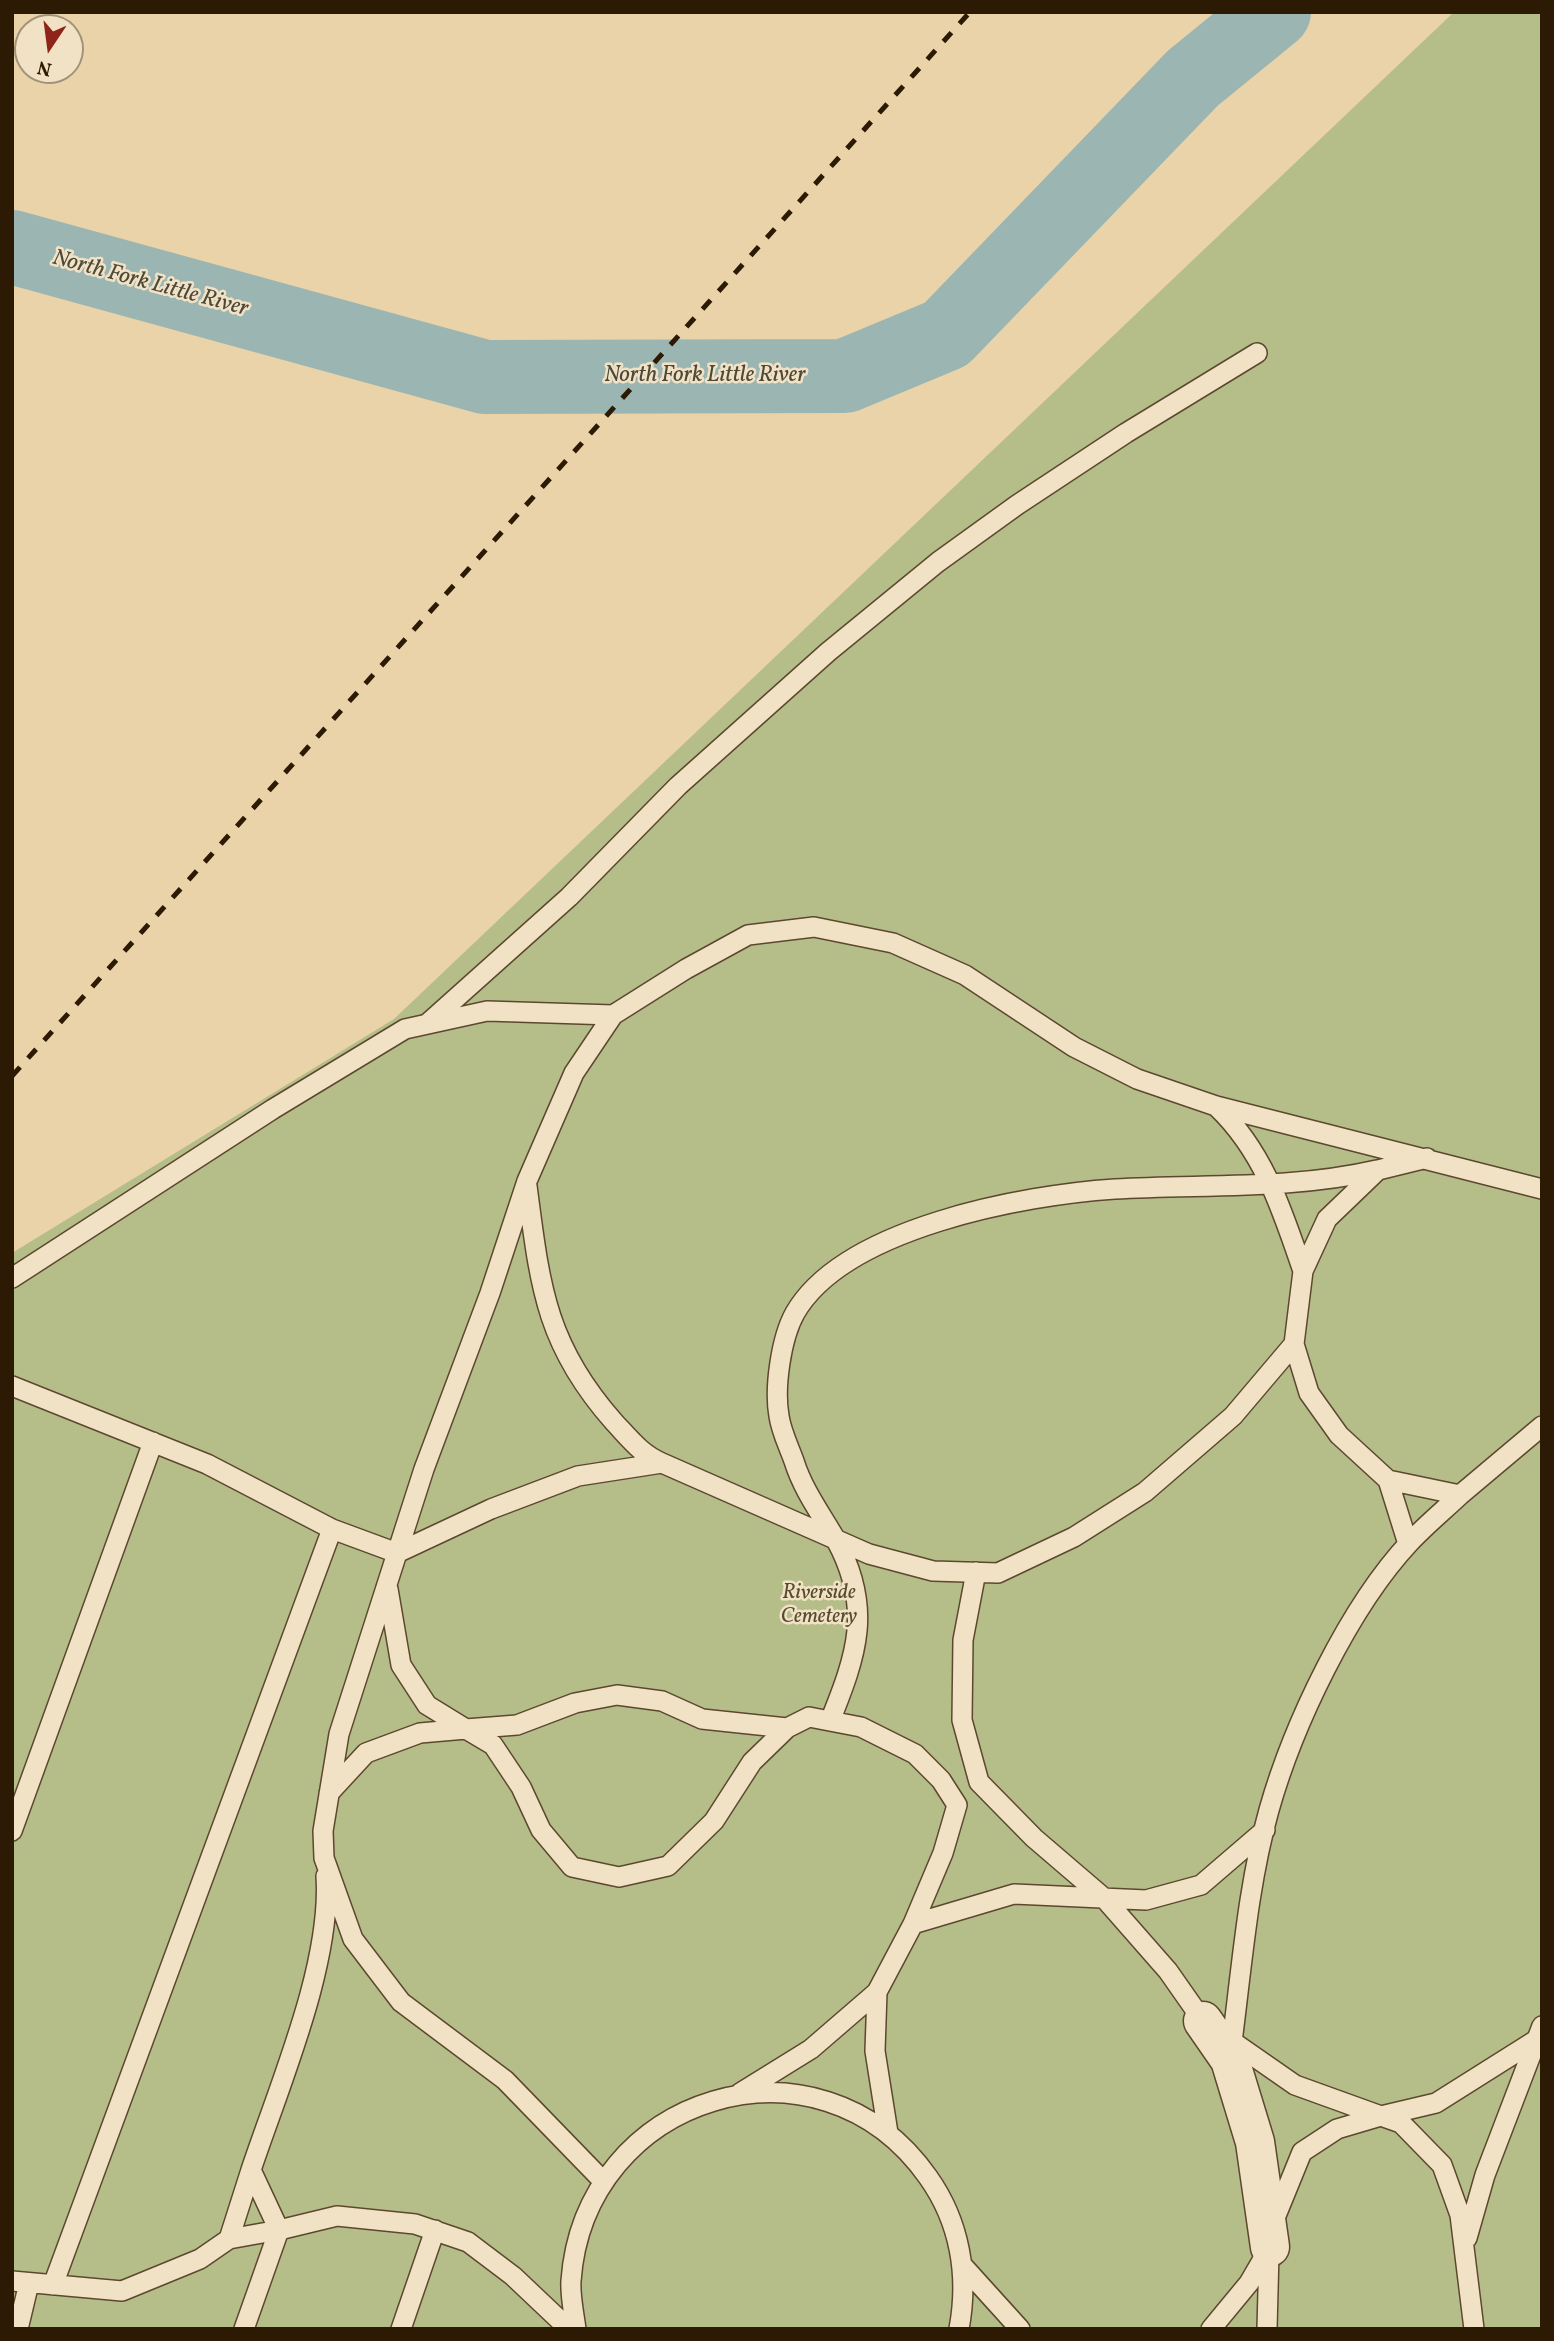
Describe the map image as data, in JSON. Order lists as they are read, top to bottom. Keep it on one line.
{"water":["North Fork Little River"],"parks":["Riverside Cemetery"],"north":"bottom"}
